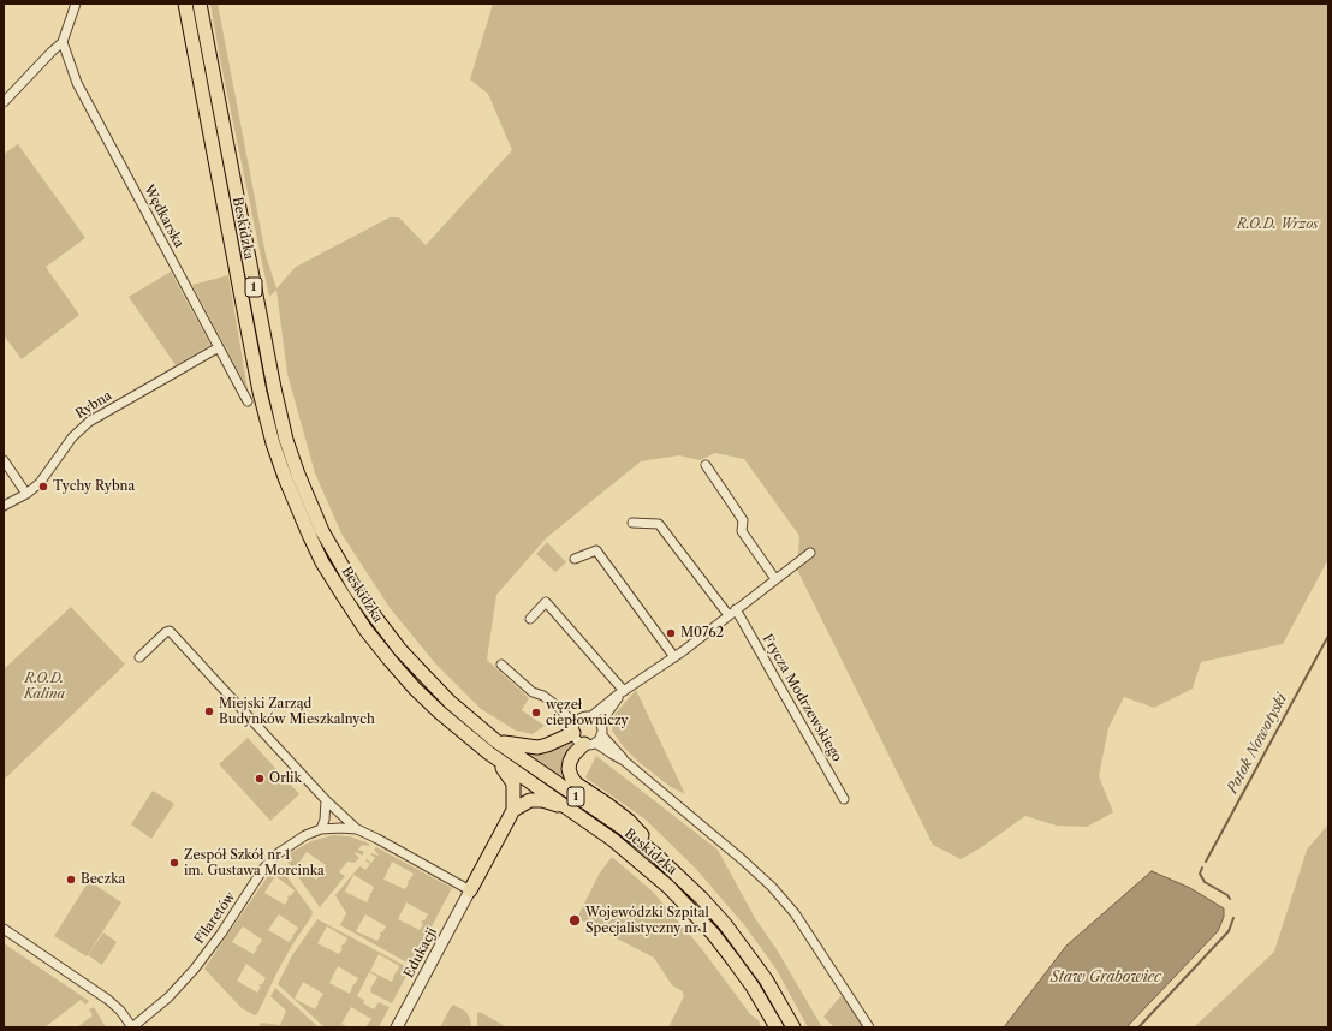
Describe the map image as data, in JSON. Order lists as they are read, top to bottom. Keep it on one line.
{"streets":{"main road":["Beskidzka","1"],"street":["Wędkarska","Rybna","Frycza Modrzewskiego","Filaretów","Edukacji"]},"crossings":[["Wędkarska","Rybna"],["Filaretów","Edukacji"]],"water":["Potok Nowotyski","Staw Grabowiec"],"parks":["R.O.D. Wrzos","R.O.D. Kalina"],"places":["Tychy Rybna","M0762","Miejski Zarząd Budynków Mieszkalnych","węzeł ciepłowniczy","Orlik","Zespół Szkół nr 1 im. Gustawa Morcinka","Beczka","Wojewódzki Szpital Specjalistyczny nr 1"]}
